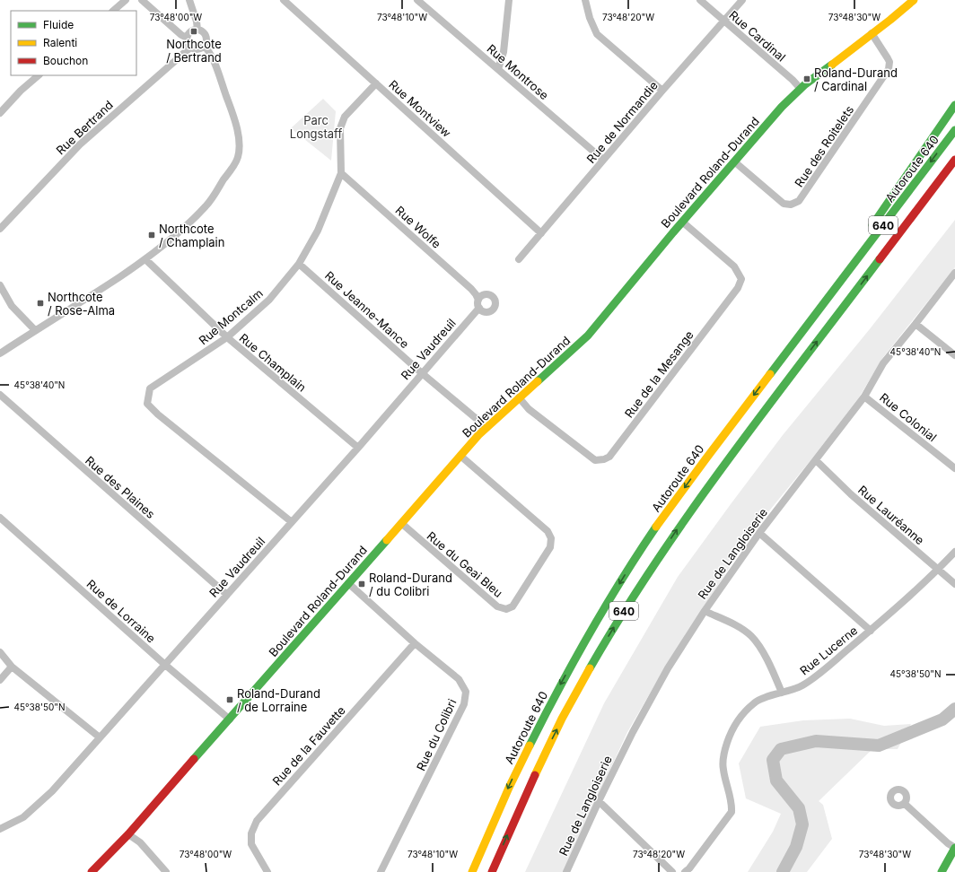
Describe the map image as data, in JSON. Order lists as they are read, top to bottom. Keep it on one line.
{"streets":{"main road":["Autoroute 640","Boulevard Roland-Durand","640"],"street":["Rue Cardinal","Rue Montrose","Rue Montview","Rue de Normandie","Rue Bertrand","Rue des Roitelets","Rue Wolfe","Rue Jeanne-Mance","Rue Montcalm","Rue Vaudreuil","Rue Champlain","Rue de la Mesange","Rue Colonial","Rue des Plaines","Rue Lauréanne","Rue de Langloiserie","Rue du Geai Bleu","Rue de Lorraine","Rue Lucerne","Rue du Colibri","Rue de la Fauvette"]},"crossings":[["Rue Cardinal","Rue de Normandie"],["Rue Cardinal","Boulevard Roland-Durand"],["Rue Montrose","Rue de Normandie"],["Rue Montview","Rue de Normandie"],["Rue Montview","Rue Montcalm"],["Rue des Roitelets","Boulevard Roland-Durand"],["Boulevard Roland-Durand","Rue Jeanne-Mance"],["Boulevard Roland-Durand","Rue de la Mesange"],["Boulevard Roland-Durand","Rue du Geai Bleu"],["Boulevard Roland-Durand","Rue de Lorraine"],["Boulevard Roland-Durand","Rue du Colibri"],["Rue Wolfe","Rue Montcalm"],["Rue Wolfe","Rue Vaudreuil"],["Rue Jeanne-Mance","Rue Montcalm"],["Rue Jeanne-Mance","Rue Vaudreuil"],["Rue Montcalm","Rue Vaudreuil"],["Rue Montcalm","Rue Champlain"],["Rue Vaudreuil","Rue Champlain"],["Rue Vaudreuil","Rue des Plaines"],["Rue Vaudreuil","Rue de Lorraine"],["Rue Colonial","Rue de Langloiserie"],["Rue Lauréanne","Rue de Langloiserie"],["Rue Lauréanne","Rue Lucerne"],["Rue du Colibri","Rue de la Fauvette"]],"parks":["Parc Longstaff"],"places":{"transit":["Northcote / Bertrand","Roland-Durand / Cardinal","Northcote / Champlain","Northcote / Rose-Alma","Roland-Durand / du Colibri","Roland-Durand / de Lorraine"]},"legend":["Fluide","Ralenti","Bouchon"],"coordinates":["73°48'00\"W","73°48'10\"W","73°48'20\"W","73°48'30\"W","45°38'40\"N","45°38'50\"N"]}
